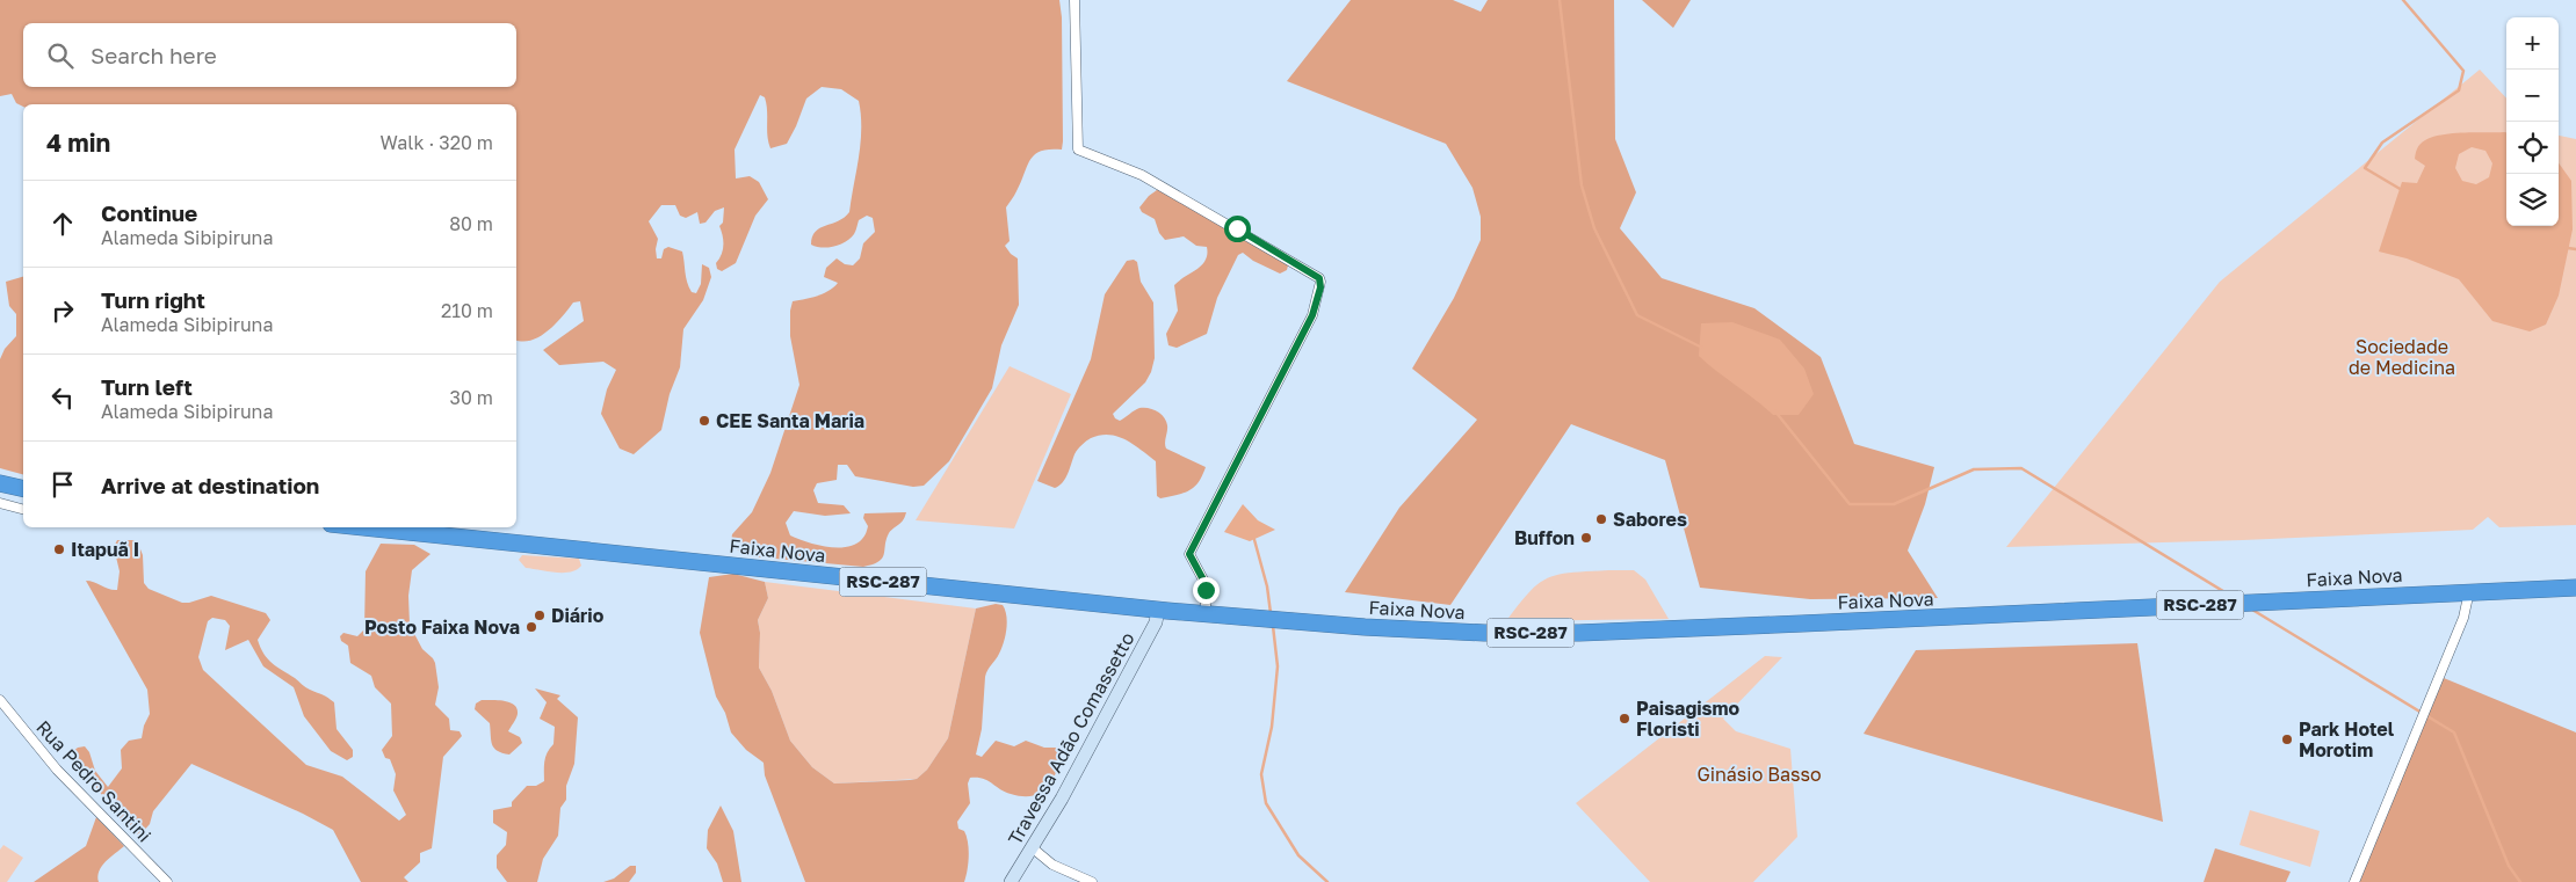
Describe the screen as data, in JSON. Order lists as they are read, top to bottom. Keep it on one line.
{"streets":{"highway":["Faixa Nova","RSC-287"],"street":["Travessa Adão Comassetto","Rua Pedro Santini"]},"crossings":[["Faixa Nova","Travessa Adão Comassetto"]],"parks":["Sociedade de Medicina","Ginásio Basso"],"places":["CEE Santa Maria","Sabores","Buffon","Itapuã I","Diário","Posto Faixa Nova","Paisagismo Floristi","Park Hotel Morotim"],"page":{"map_buttons":["+","−"],"search":"Search here","heading":["4 min","Walk · 320 m"],"list":[["Continue","Alameda Sibipiruna","80 m"],["Turn right","Alameda Sibipiruna","210 m"],["Turn left","Alameda Sibipiruna","30 m"],"Arrive at destination"]}}
